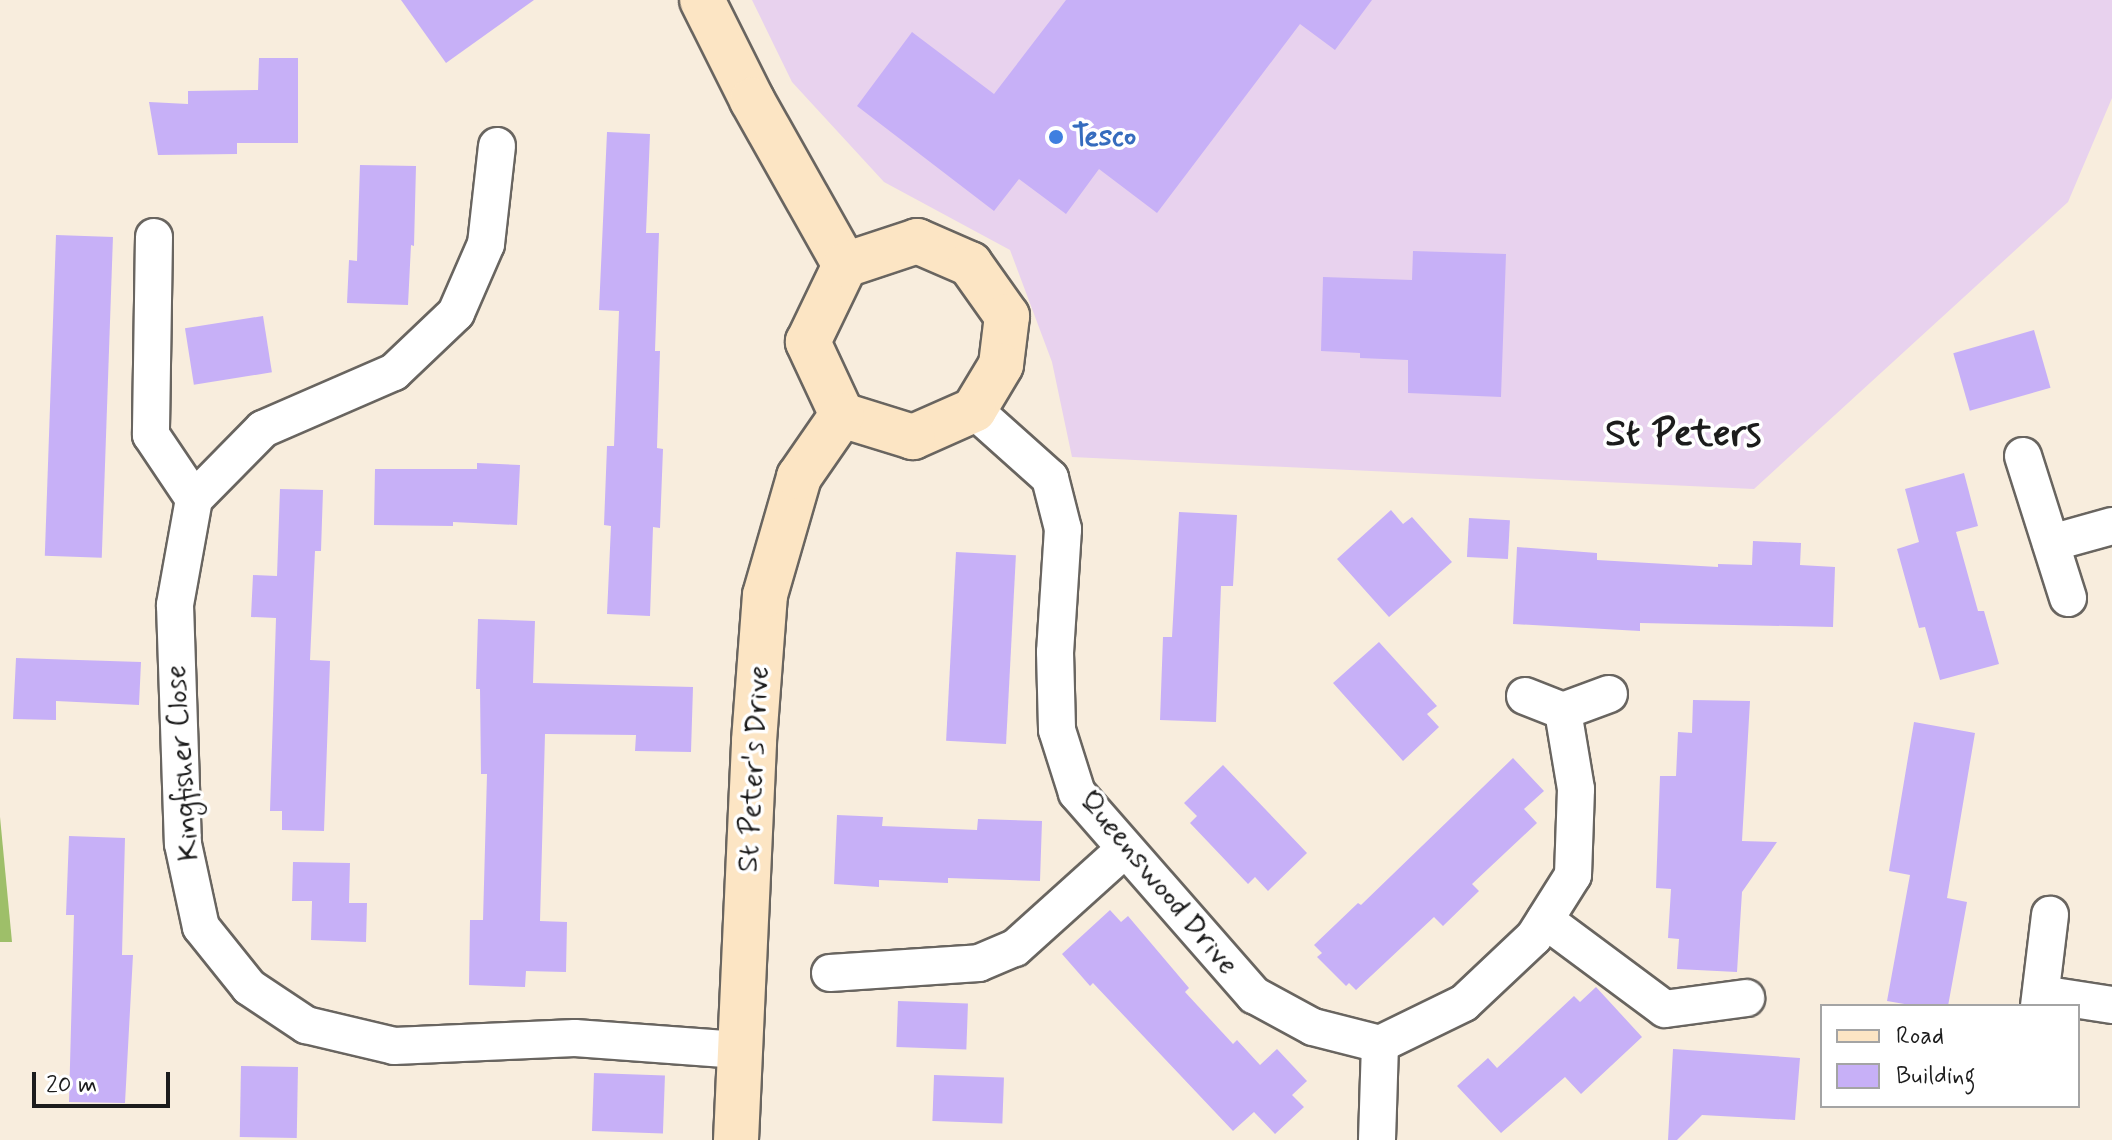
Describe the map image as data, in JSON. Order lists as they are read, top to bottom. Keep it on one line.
{"streets":{"street":["Kingfisher Close","St Peter's Drive","Queenswood Drive"]},"crossings":[["Kingfisher Close","St Peter's Drive"],["St Peter's Drive","Queenswood Drive"]],"districts":["St Peters"],"places":["Tesco"],"legend":["Road","Building"],"scale_bar":"20 m"}
